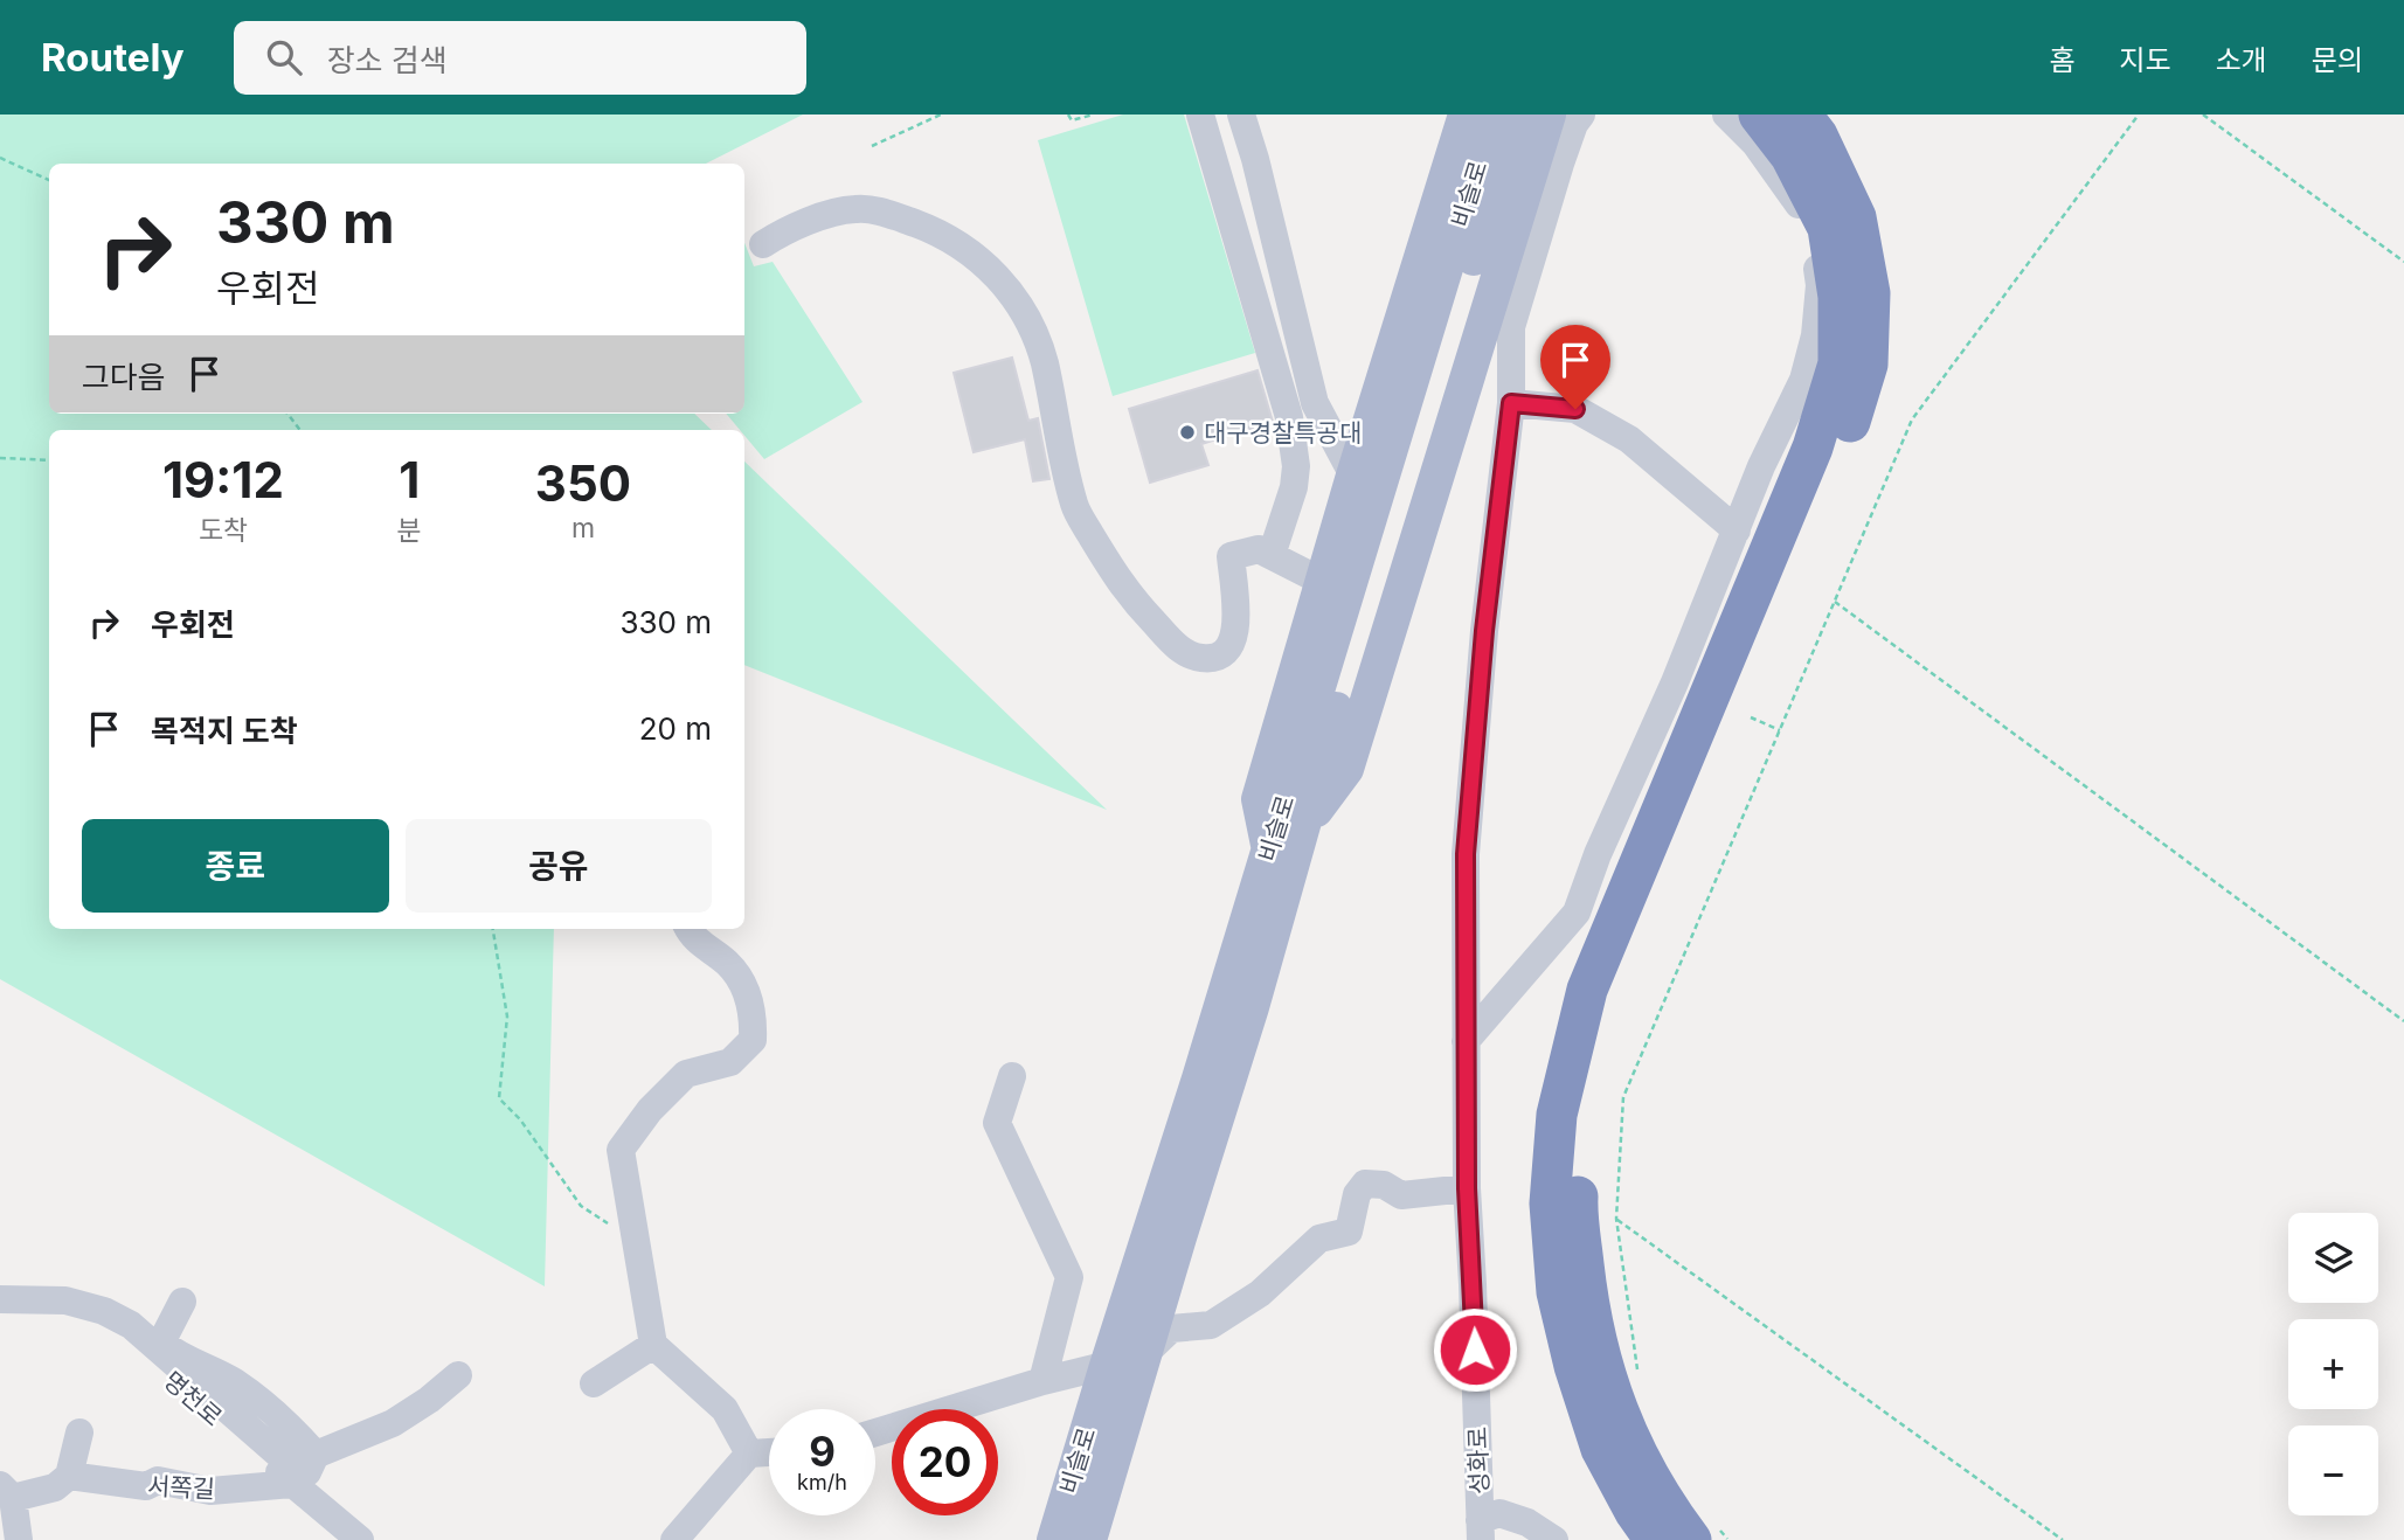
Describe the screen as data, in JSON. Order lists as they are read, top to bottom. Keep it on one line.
{"streets":{"main road":["비슬로"],"street":["명천로","성화로","서쪽길"]},"crossings":[["명천로","서쪽길"]],"places":["대구경찰특공대"],"page":{"header":"Routely","search":"장소 검색","nav":["홈","지도","소개","문의"],"turn":["330 m","우회전"],"then":"그다음","eta":["19:12","도착","1","분","350","m"],"list":[{"name":"우회전","value":"330 m"},{"name":"목적지 도착","value":"20 m"}],"buttons":["종료","공유"],"map_buttons":["+","−"],"speed":"9 km/h","limit":"20"}}
